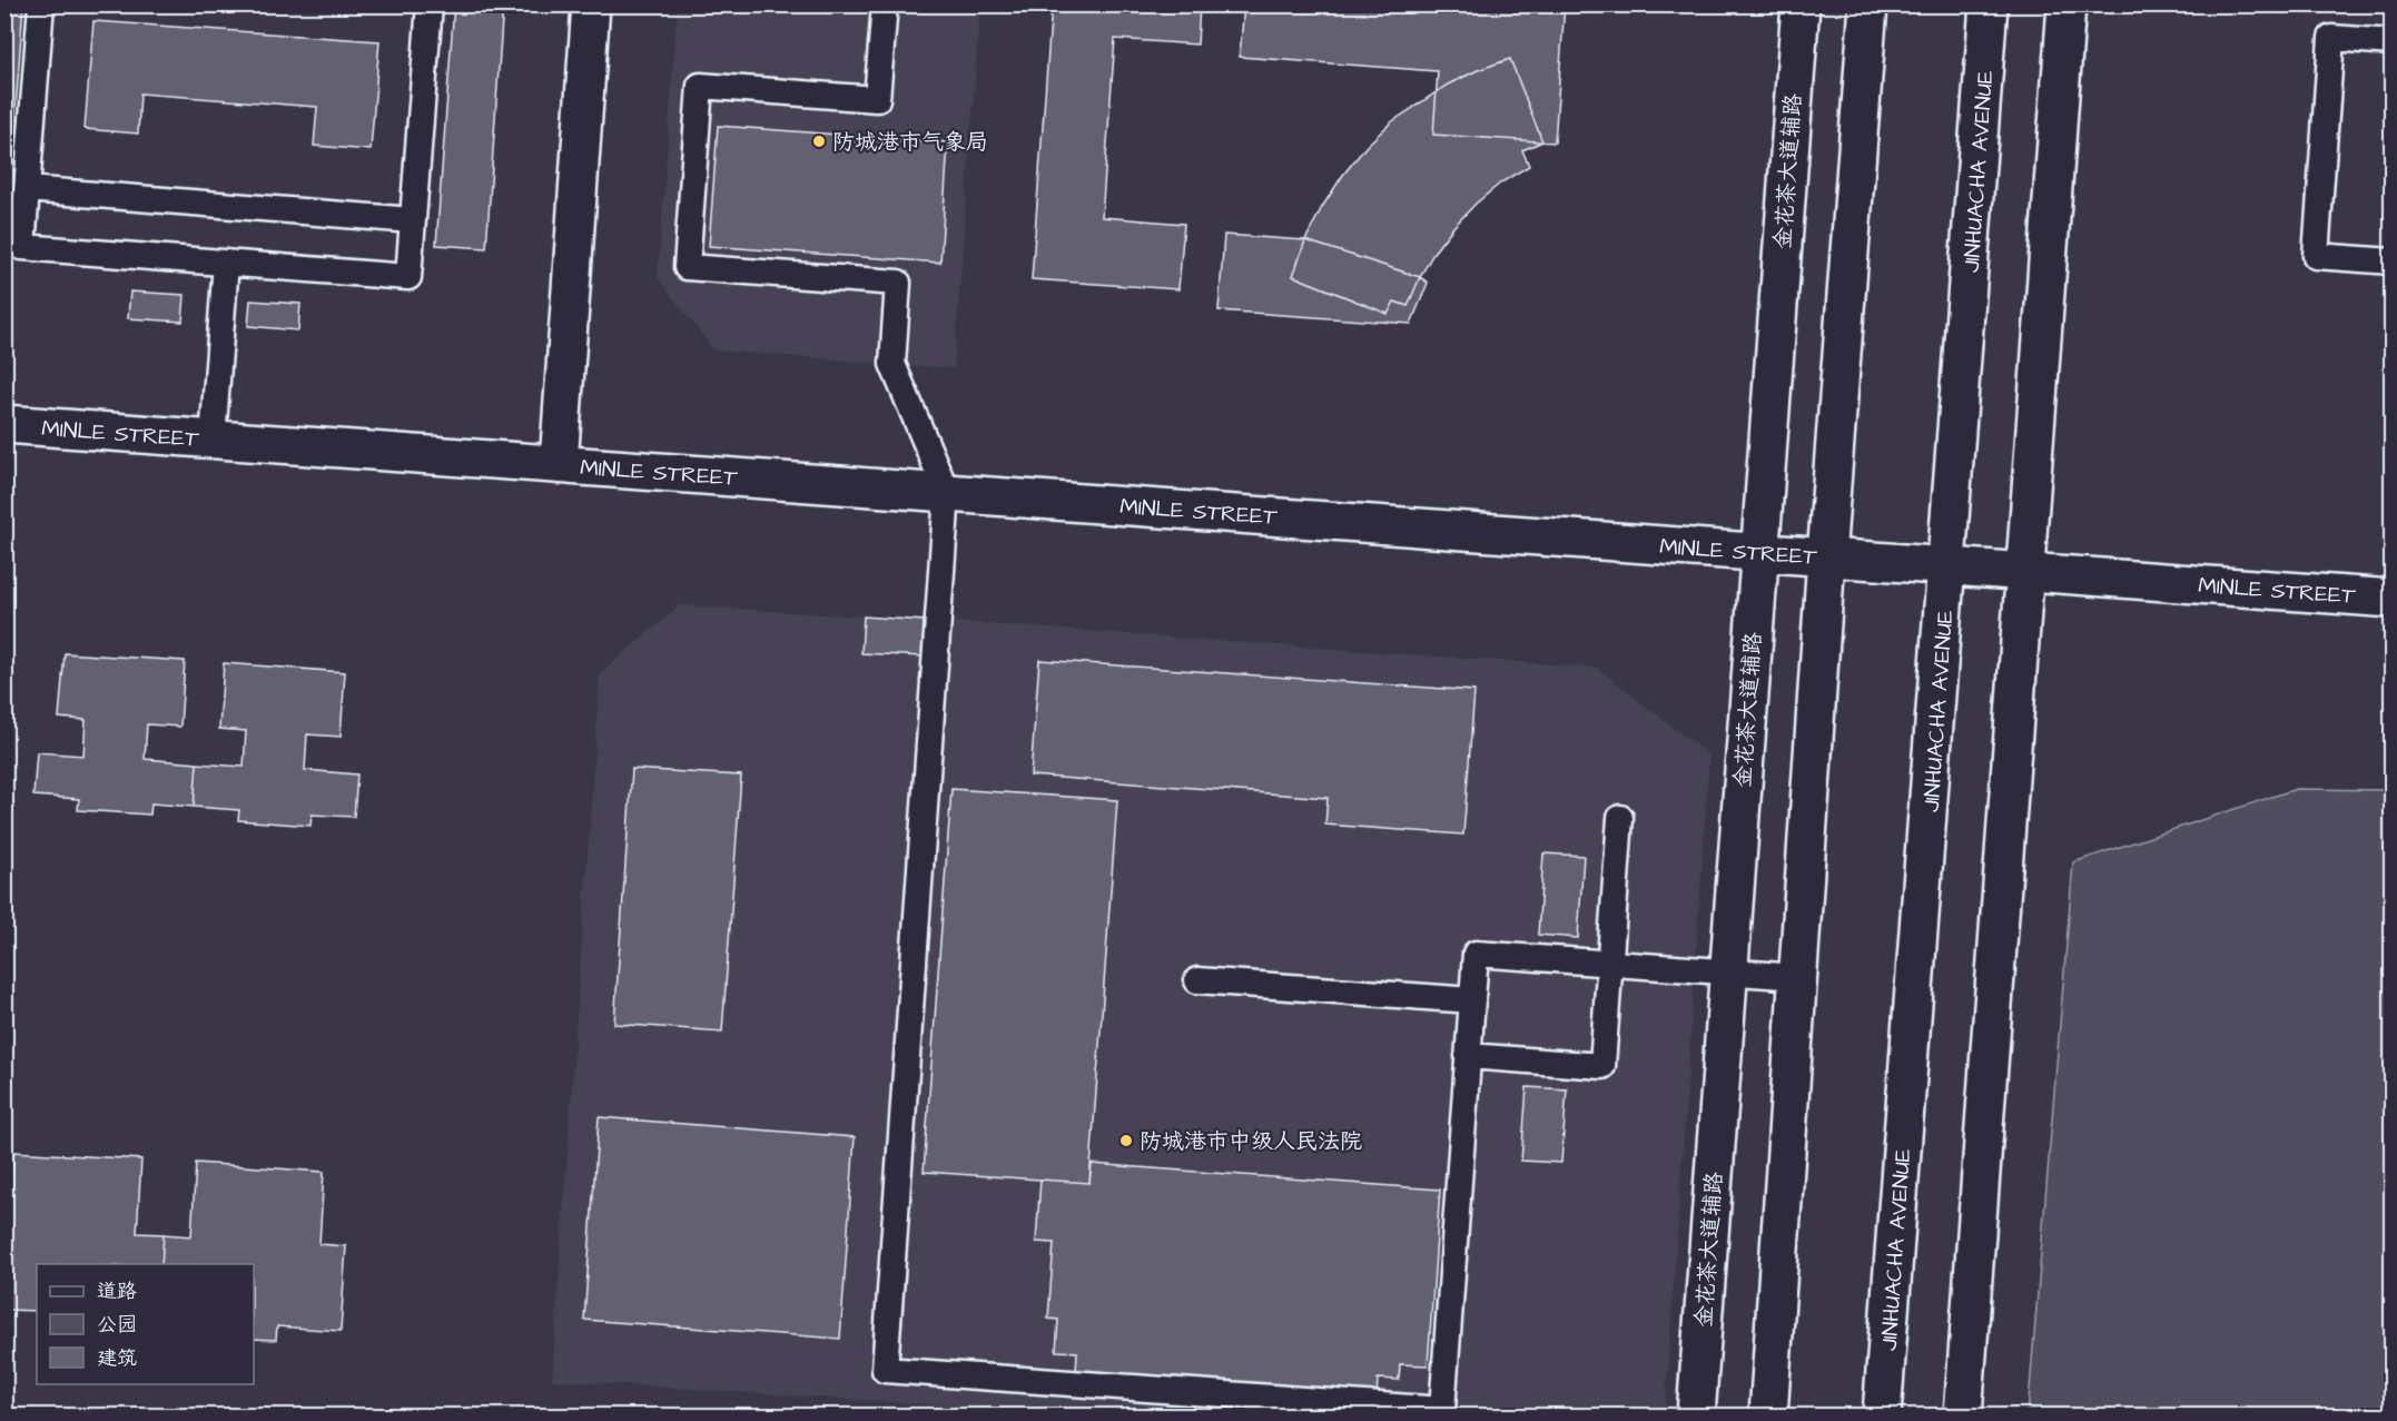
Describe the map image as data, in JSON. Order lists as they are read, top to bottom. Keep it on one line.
{"streets":{"main road":["金花茶大道辅路","JINHUACHA AVENUE","MINLE STREET"]},"crossings":[["金花茶大道辅路","MINLE STREET"],["JINHUACHA AVENUE","MINLE STREET"]],"places":["防城港市气象局","防城港市中级人民法院"],"legend":["道路","公园","建筑"]}
